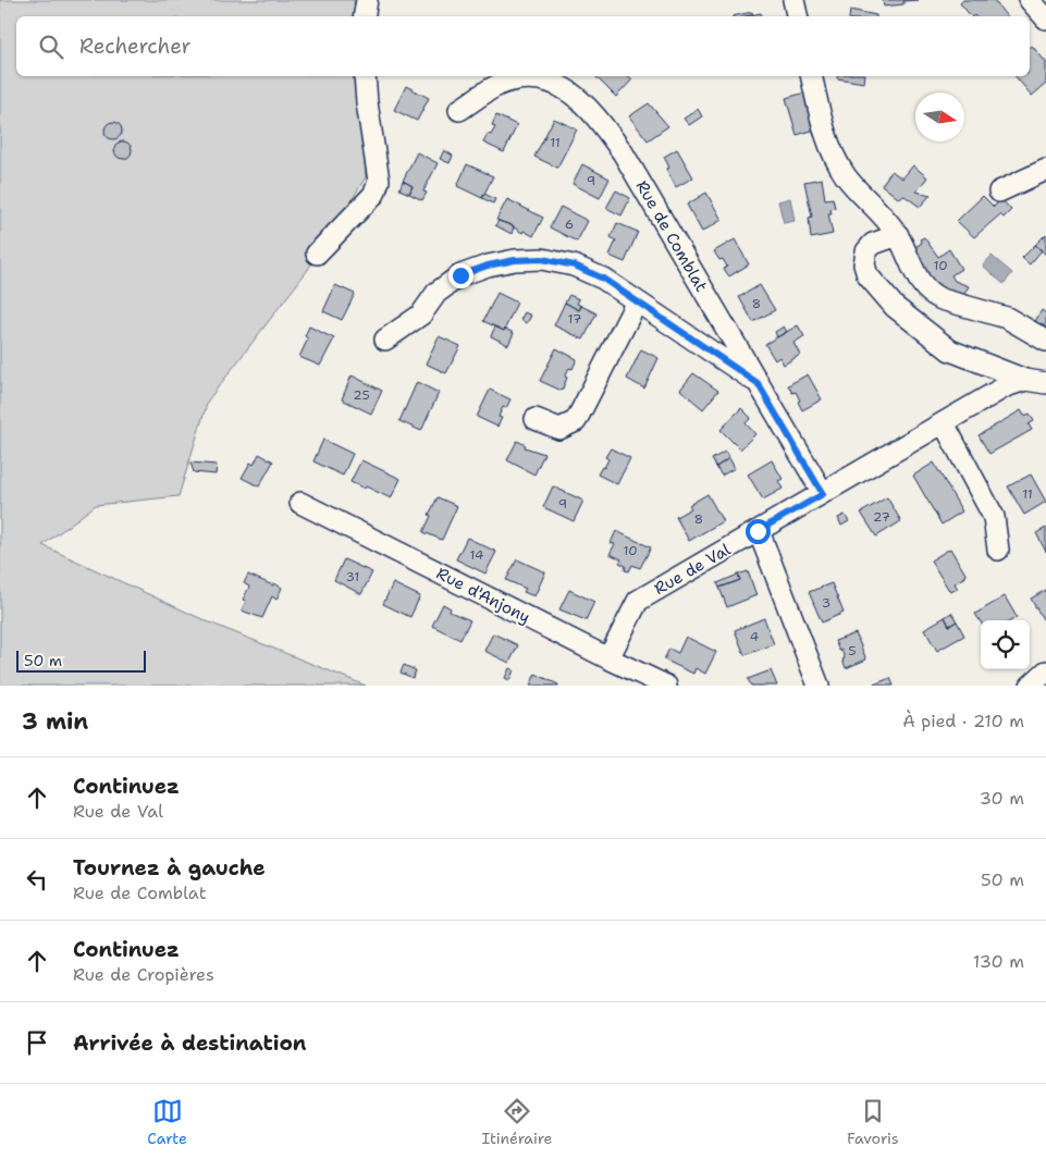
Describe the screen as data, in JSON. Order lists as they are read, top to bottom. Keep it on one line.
{"streets":{"street":["Rue de Comblat","Rue de Val","Rue d'Anjony"]},"crossings":[["Rue de Comblat","Rue de Val"],["Rue de Val","Rue d'Anjony"]],"house_numbers":["11","9","6","10","8","17","25","11","9","27","8","10","14","31","3","4","5"],"scale_bar":"50 m","north":"right","page":{"search":"Rechercher","scale":"50 m","heading":["3 min","À pied · 210 m"],"list":[["Continuez","Rue de Val","30 m"],["Tournez à gauche","Rue de Comblat","50 m"],["Continuez","Rue de Cropières","130 m"],"Arrivée à destination"],"nav":["Carte","Itinéraire","Favoris"]}}
